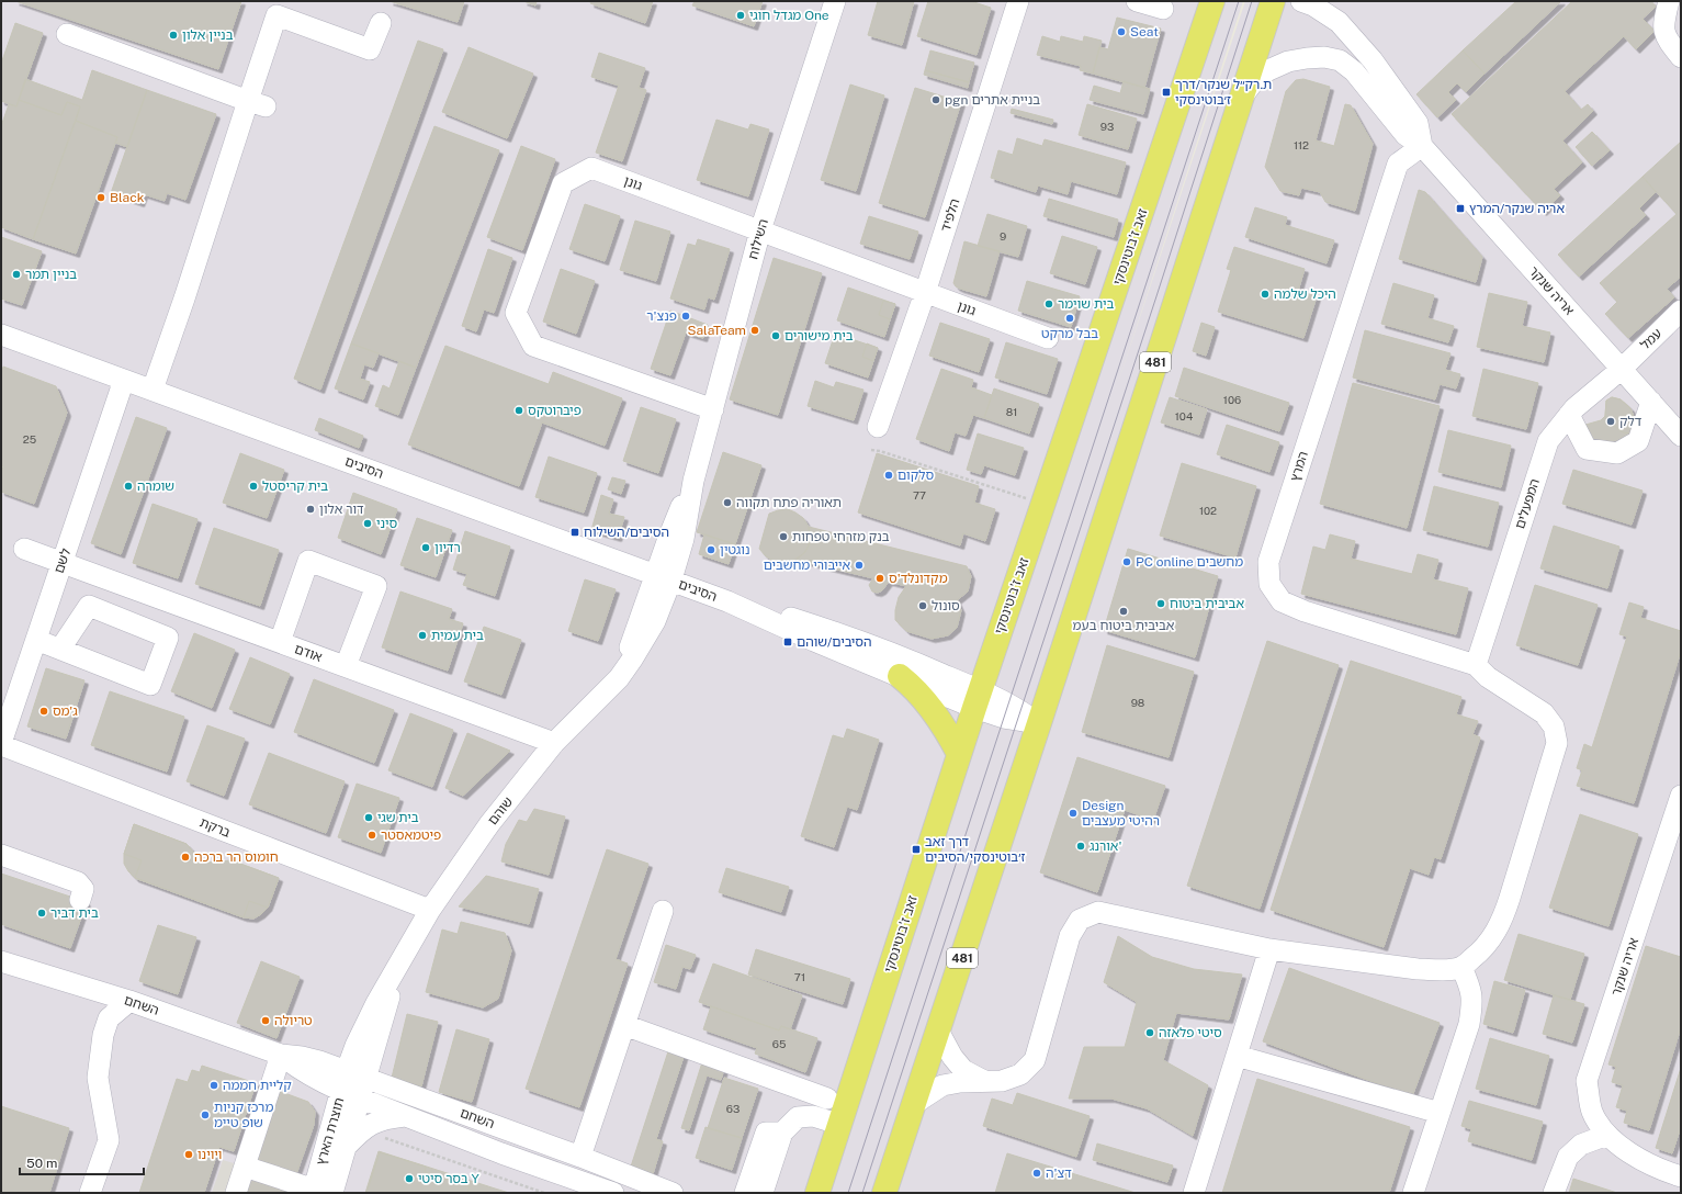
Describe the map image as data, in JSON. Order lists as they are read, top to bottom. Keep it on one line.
{"streets":{"main road":["זאב ז'בוטינסקי","481"],"street":["גונן","הלפיד","השילוח","אריה שנקר","עמל","המרץ","הסיבים","המפעלים","לשם","אודם","שוהם","ברקת","השחם","תוצרת הארץ"]},"crossings":[["גונן","הלפיד"],["גונן","השילוח"],["השילוח","הסיבים"],["השילוח","שוהם"],["זאב ז'בוטינסקי","הסיבים"],["אריה שנקר","עמל"],["אריה שנקר","481"],["אריה שנקר","המרץ"],["אריה שנקר","המפעלים"],["עמל","המפעלים"],["481","הסיבים"],["המרץ","המפעלים"],["הסיבים","לשם"],["הסיבים","שוהם"],["לשם","אודם"],["לשם","ברקת"],["אודם","שוהם"],["שוהם","ברקת"],["שוהם","השחם"],["שוהם","תוצרת הארץ"],["השחם","תוצרת הארץ"]],"places":{"other":["מגדל חוגי One","Seat","בניין אלון","pgn בניית אתרים","Black","בניין תמר","היכל שלמה","בית שוימר","פנצ'ר","בבל מרקט","SalaTeam","בית מישורים","פיברוטקס","דלק","סלקום","שומרה","בית קריסטל","תאוריה פתח תקווה","דור אלון","סיני","בנק מזרחי טפחות","רדיון","נוגטין","PC online מחשבים","אייבורי מחשבים","מקדונלד'ס","אביבית ביטוח","סונול","אביבית ביטוח בעמ","בית עמית","ג'מס","Design רהיטי מעצבים","בית שגי","פיטמאסטר","אורנג'","חומוס הר ברכה","בית דביר","טריולה","סיטי פלאזה","קליית חממה","מרכז קניות שופ טיימ","ויוינו","דצ'ה","בסר סיטי Y"],"transit":["ת.רק״ל שנקר/דרך ז׳בוטינסקי","אריה שנקר/המרץ","הסיבים/השילוח","הסיבים/שוהם","דרך זאב ז׳בוטינסקי/הסיבים"]},"house_numbers":["93","112","9","106","81","104","25","77","102","98","71","65","63"],"scale_bar":"50 m"}
